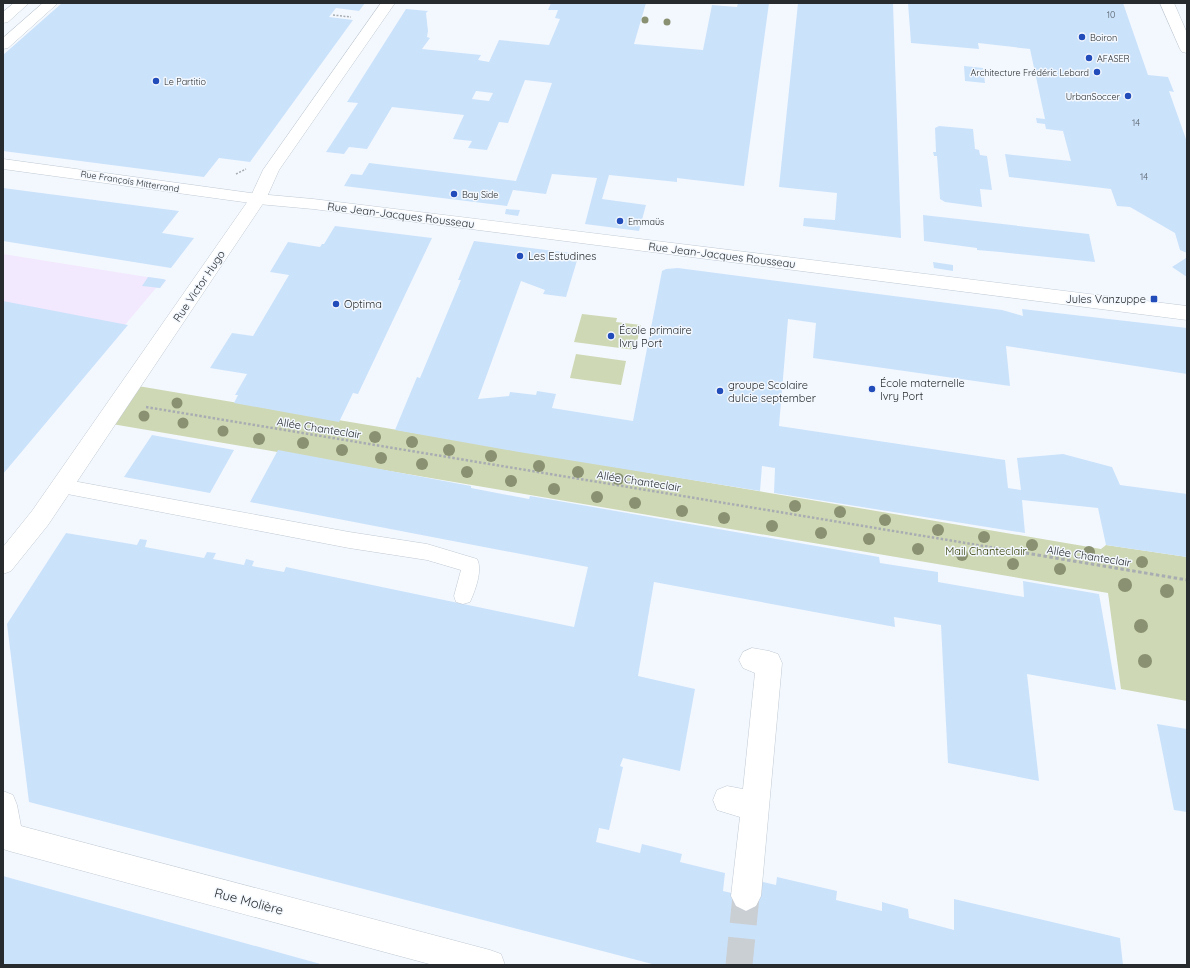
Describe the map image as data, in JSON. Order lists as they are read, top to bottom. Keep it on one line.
{"streets":{"street":["Rue François Mitterrand","Rue Jean-Jacques Rousseau","Rue Victor Hugo","Rue Molière"],"path":["Allée Chanteclair"]},"crossings":[["Rue François Mitterrand","Rue Jean-Jacques Rousseau"],["Rue François Mitterrand","Rue Victor Hugo"],["Rue Jean-Jacques Rousseau","Rue Victor Hugo"],["Rue Victor Hugo","Allée Chanteclair"]],"parks":["Mail Chanteclair"],"places":{"other":["Boiron","AFASER","Architecture Frédéric Lebard","Le Partitio","UrbanSoccer","Bay Side","Emmaüs","Les Estudines","Optima","École primaire Ivry Port","École maternelle Ivry Port","groupe Scolaire dulcie september"],"transit":["Jules Vanzuppe"]},"house_numbers":["10","14","14"]}
